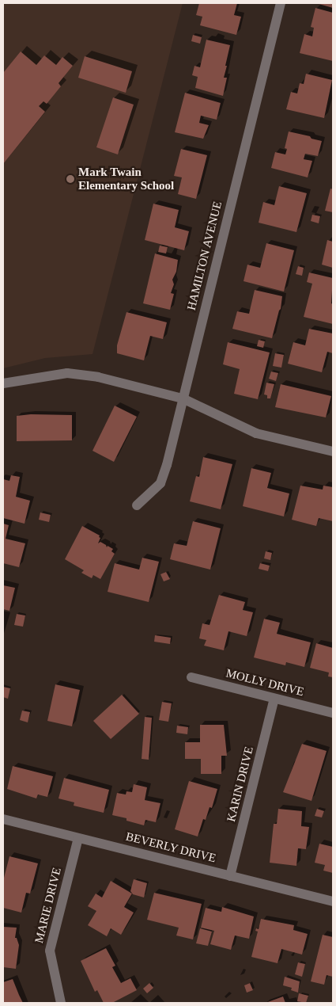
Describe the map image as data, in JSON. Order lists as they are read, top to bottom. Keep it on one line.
{"streets":{"street":["HAMILTON AVENUE","MOLLY DRIVE","KARIN DRIVE","BEVERLY DRIVE","MARIE DRIVE"]},"crossings":[["MOLLY DRIVE","KARIN DRIVE"],["KARIN DRIVE","BEVERLY DRIVE"],["BEVERLY DRIVE","MARIE DRIVE"]],"places":["Mark Twain Elementary School"]}
